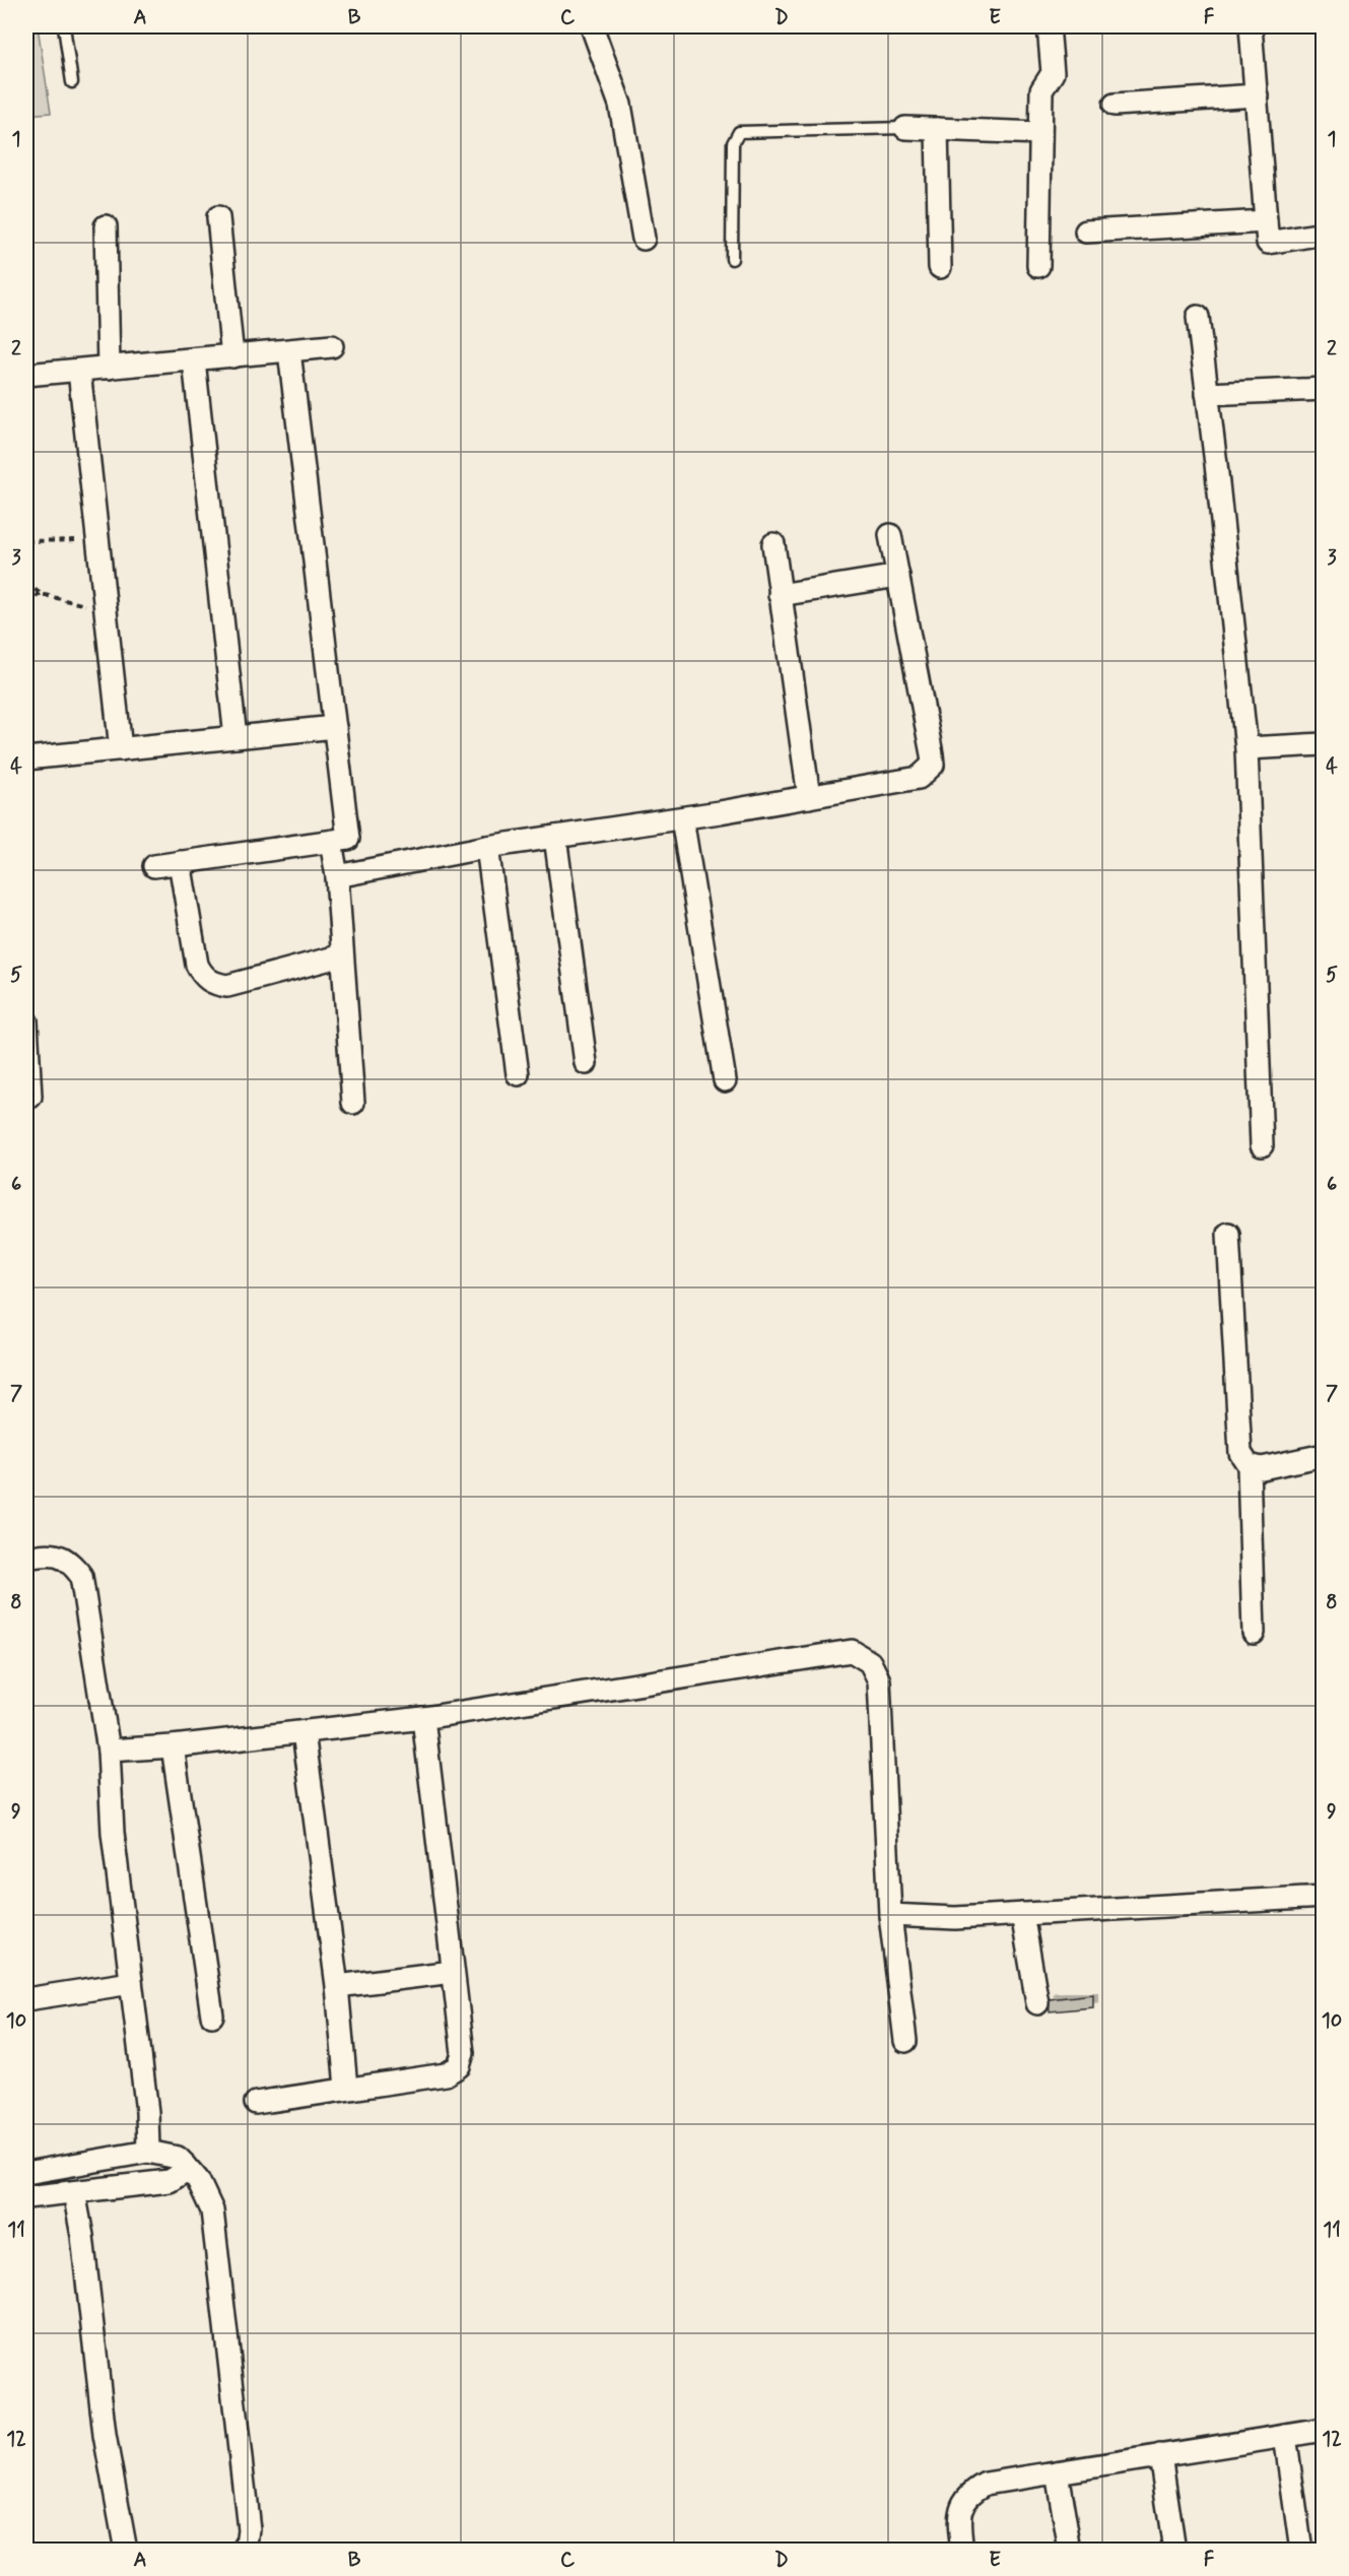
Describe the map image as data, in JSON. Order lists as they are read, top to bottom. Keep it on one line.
{"grid":{"columns":["A","B","C","D","E","F"],"rows":["1","2","3","4","5","6","7","8","9","10","11","12"]}}
